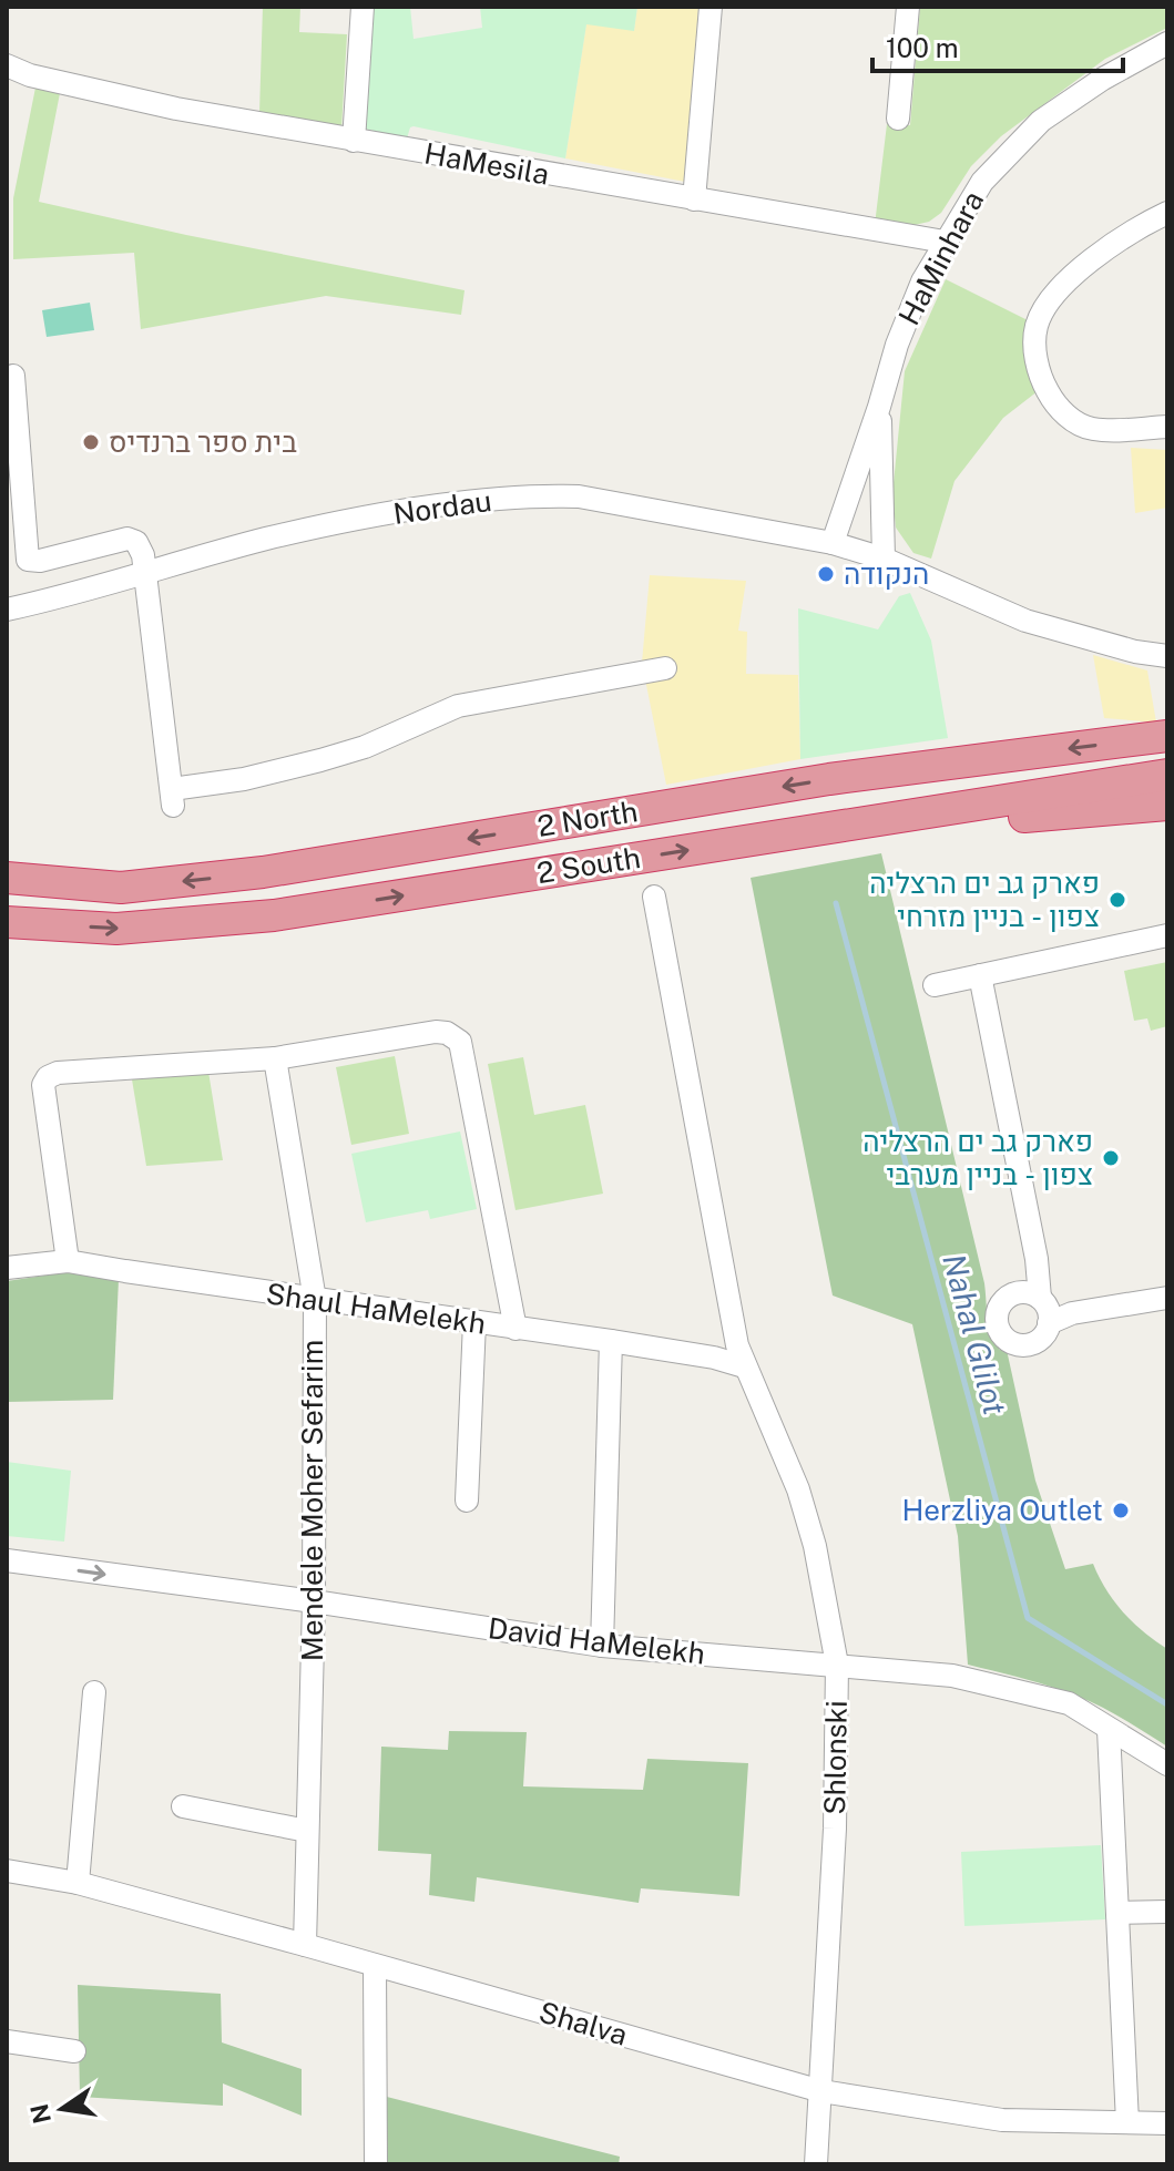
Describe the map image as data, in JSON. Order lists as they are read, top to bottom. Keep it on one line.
{"streets":{"highway":["2 North","2 South"],"street":["HaMesila","HaMinhara","Nordau","Shaul HaMelekh","Mendele Moher Sefarim","David HaMelekh","Shlonski","Shalva"]},"crossings":[["HaMesila","HaMinhara"],["HaMinhara","Nordau"],["Shaul HaMelekh","Mendele Moher Sefarim"],["Shaul HaMelekh","Shlonski"],["Mendele Moher Sefarim","David HaMelekh"],["Mendele Moher Sefarim","Shalva"],["David HaMelekh","Shlonski"],["Shlonski","Shalva"]],"one_way":["2 South"],"water":["Nahal Glilot"],"places":["בית ספר ברנדיס","הנקודה","פארק גב ים הרצליה צפון - בניין מזרחי","פארק גב ים הרצליה צפון - בניין מערבי","Herzliya Outlet"],"scale_bar":"100 m","north":"left"}
